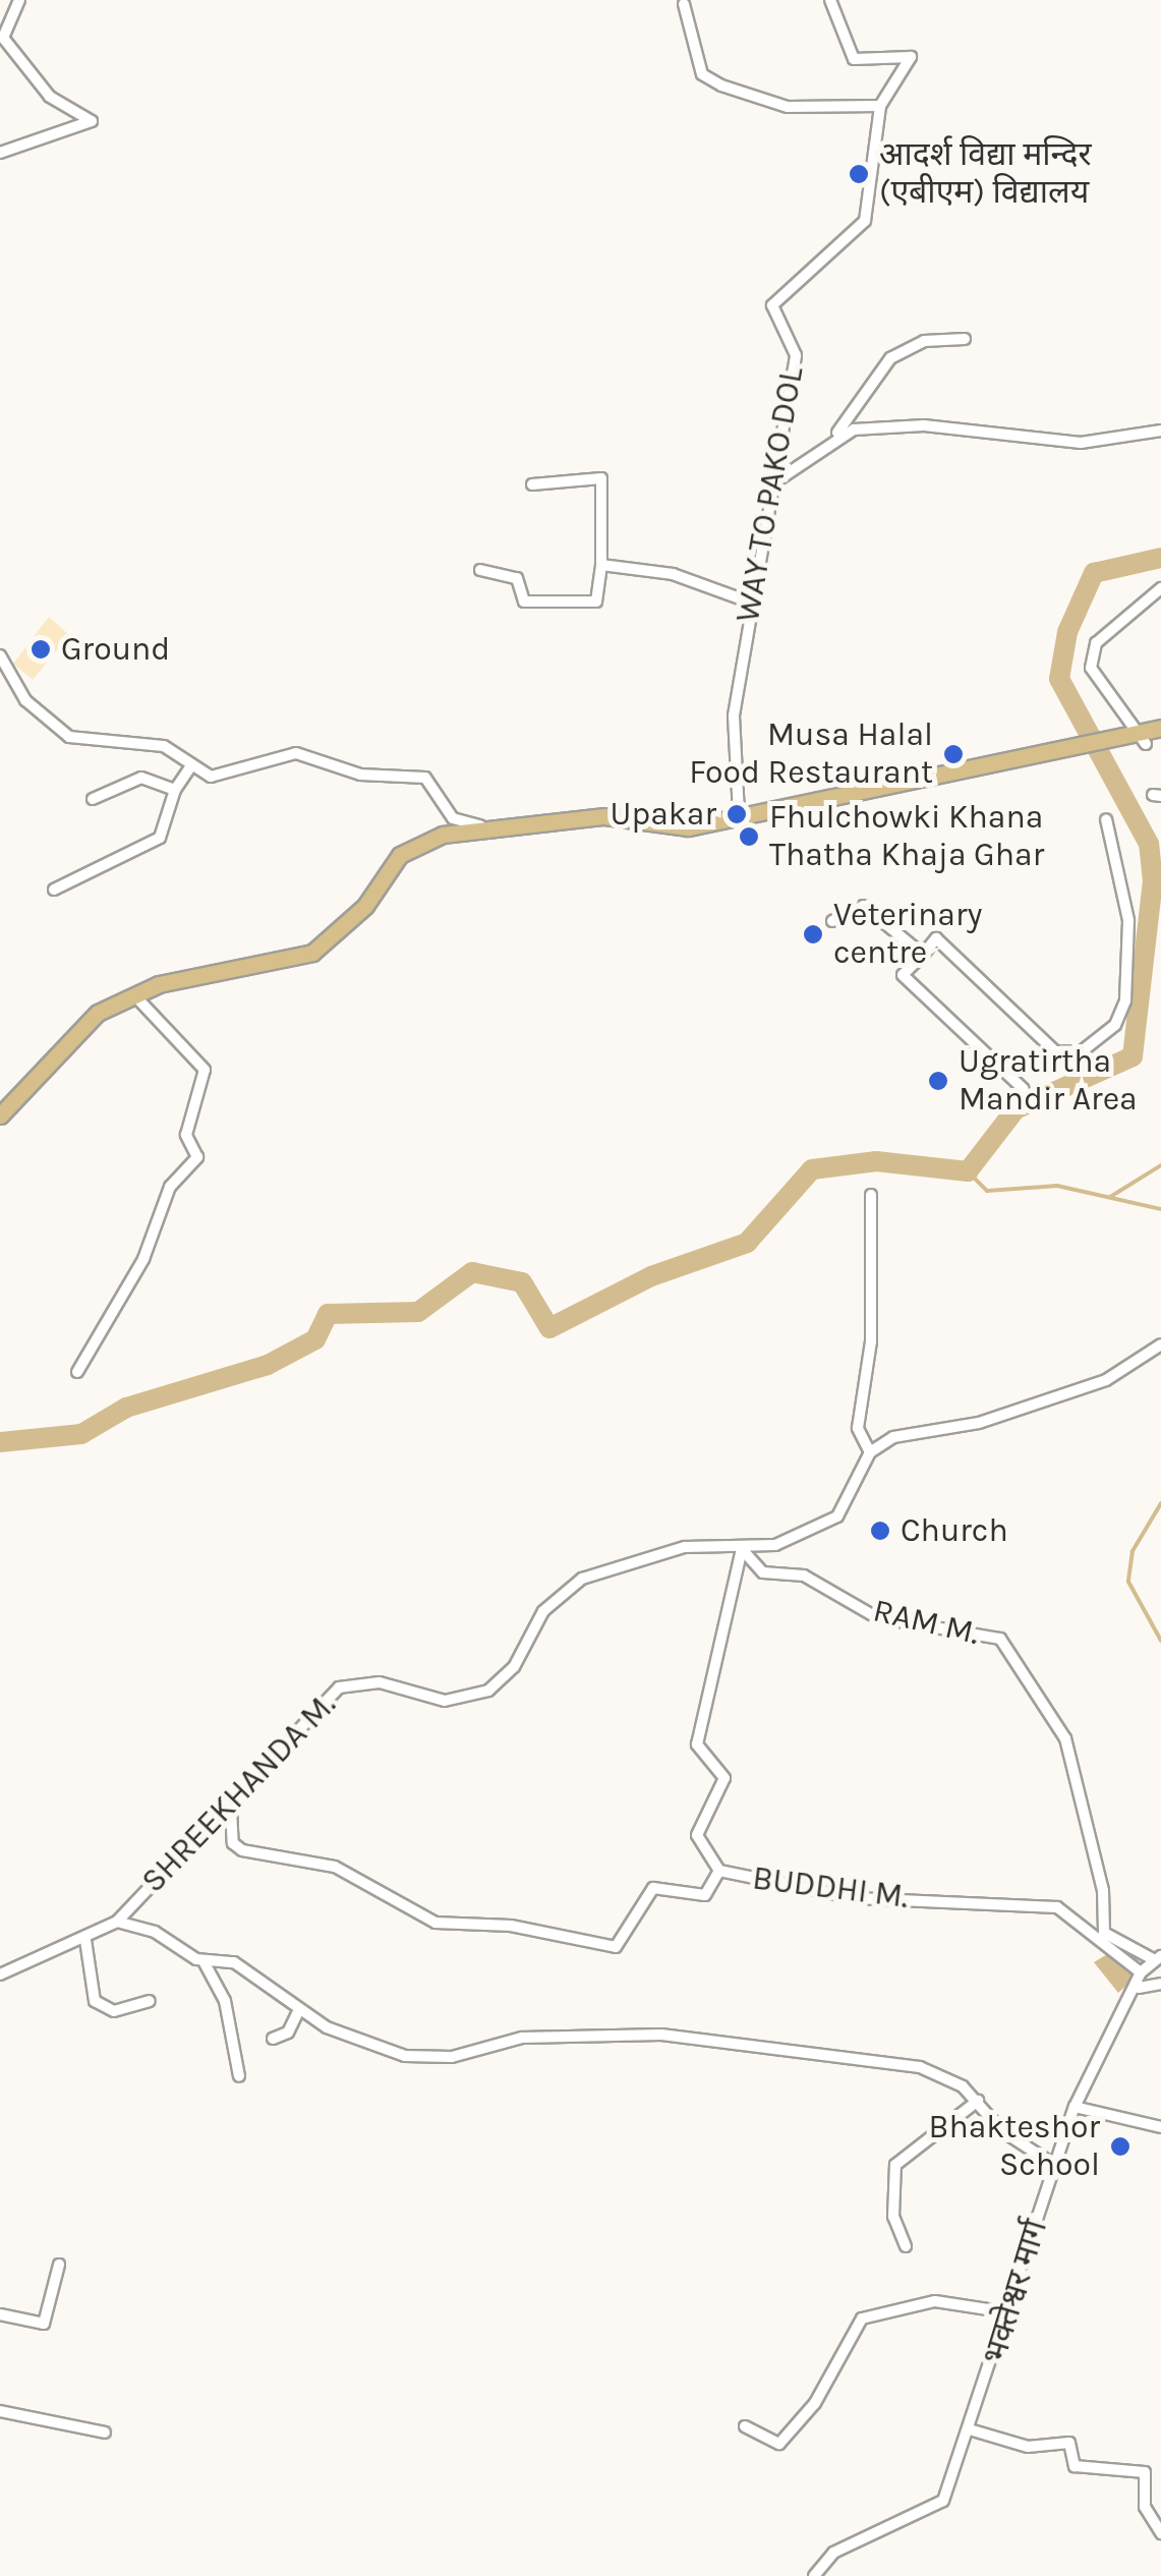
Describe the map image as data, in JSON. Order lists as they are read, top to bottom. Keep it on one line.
{"streets":{"street":["WAY TO PAKO DOL","RAM M.","SHREEKHANDA M.","BUDDHI M.","भक्तेश्वर मार्ग"]},"crossings":[["RAM M.","SHREEKHANDA M."],["SHREEKHANDA M.","BUDDHI M."],["BUDDHI M.","भक्तेश्वर मार्ग"]],"places":["आदर्श विद्या मन्दिर (एबीएम) विद्यालय","Ground","Musa Halal Food Restaurant","Upakar","Fhulchowki Khana Thatha Khaja Ghar","Veterinary centre","Ugratirtha Mandir Area","Church","Bhakteshor School"]}
